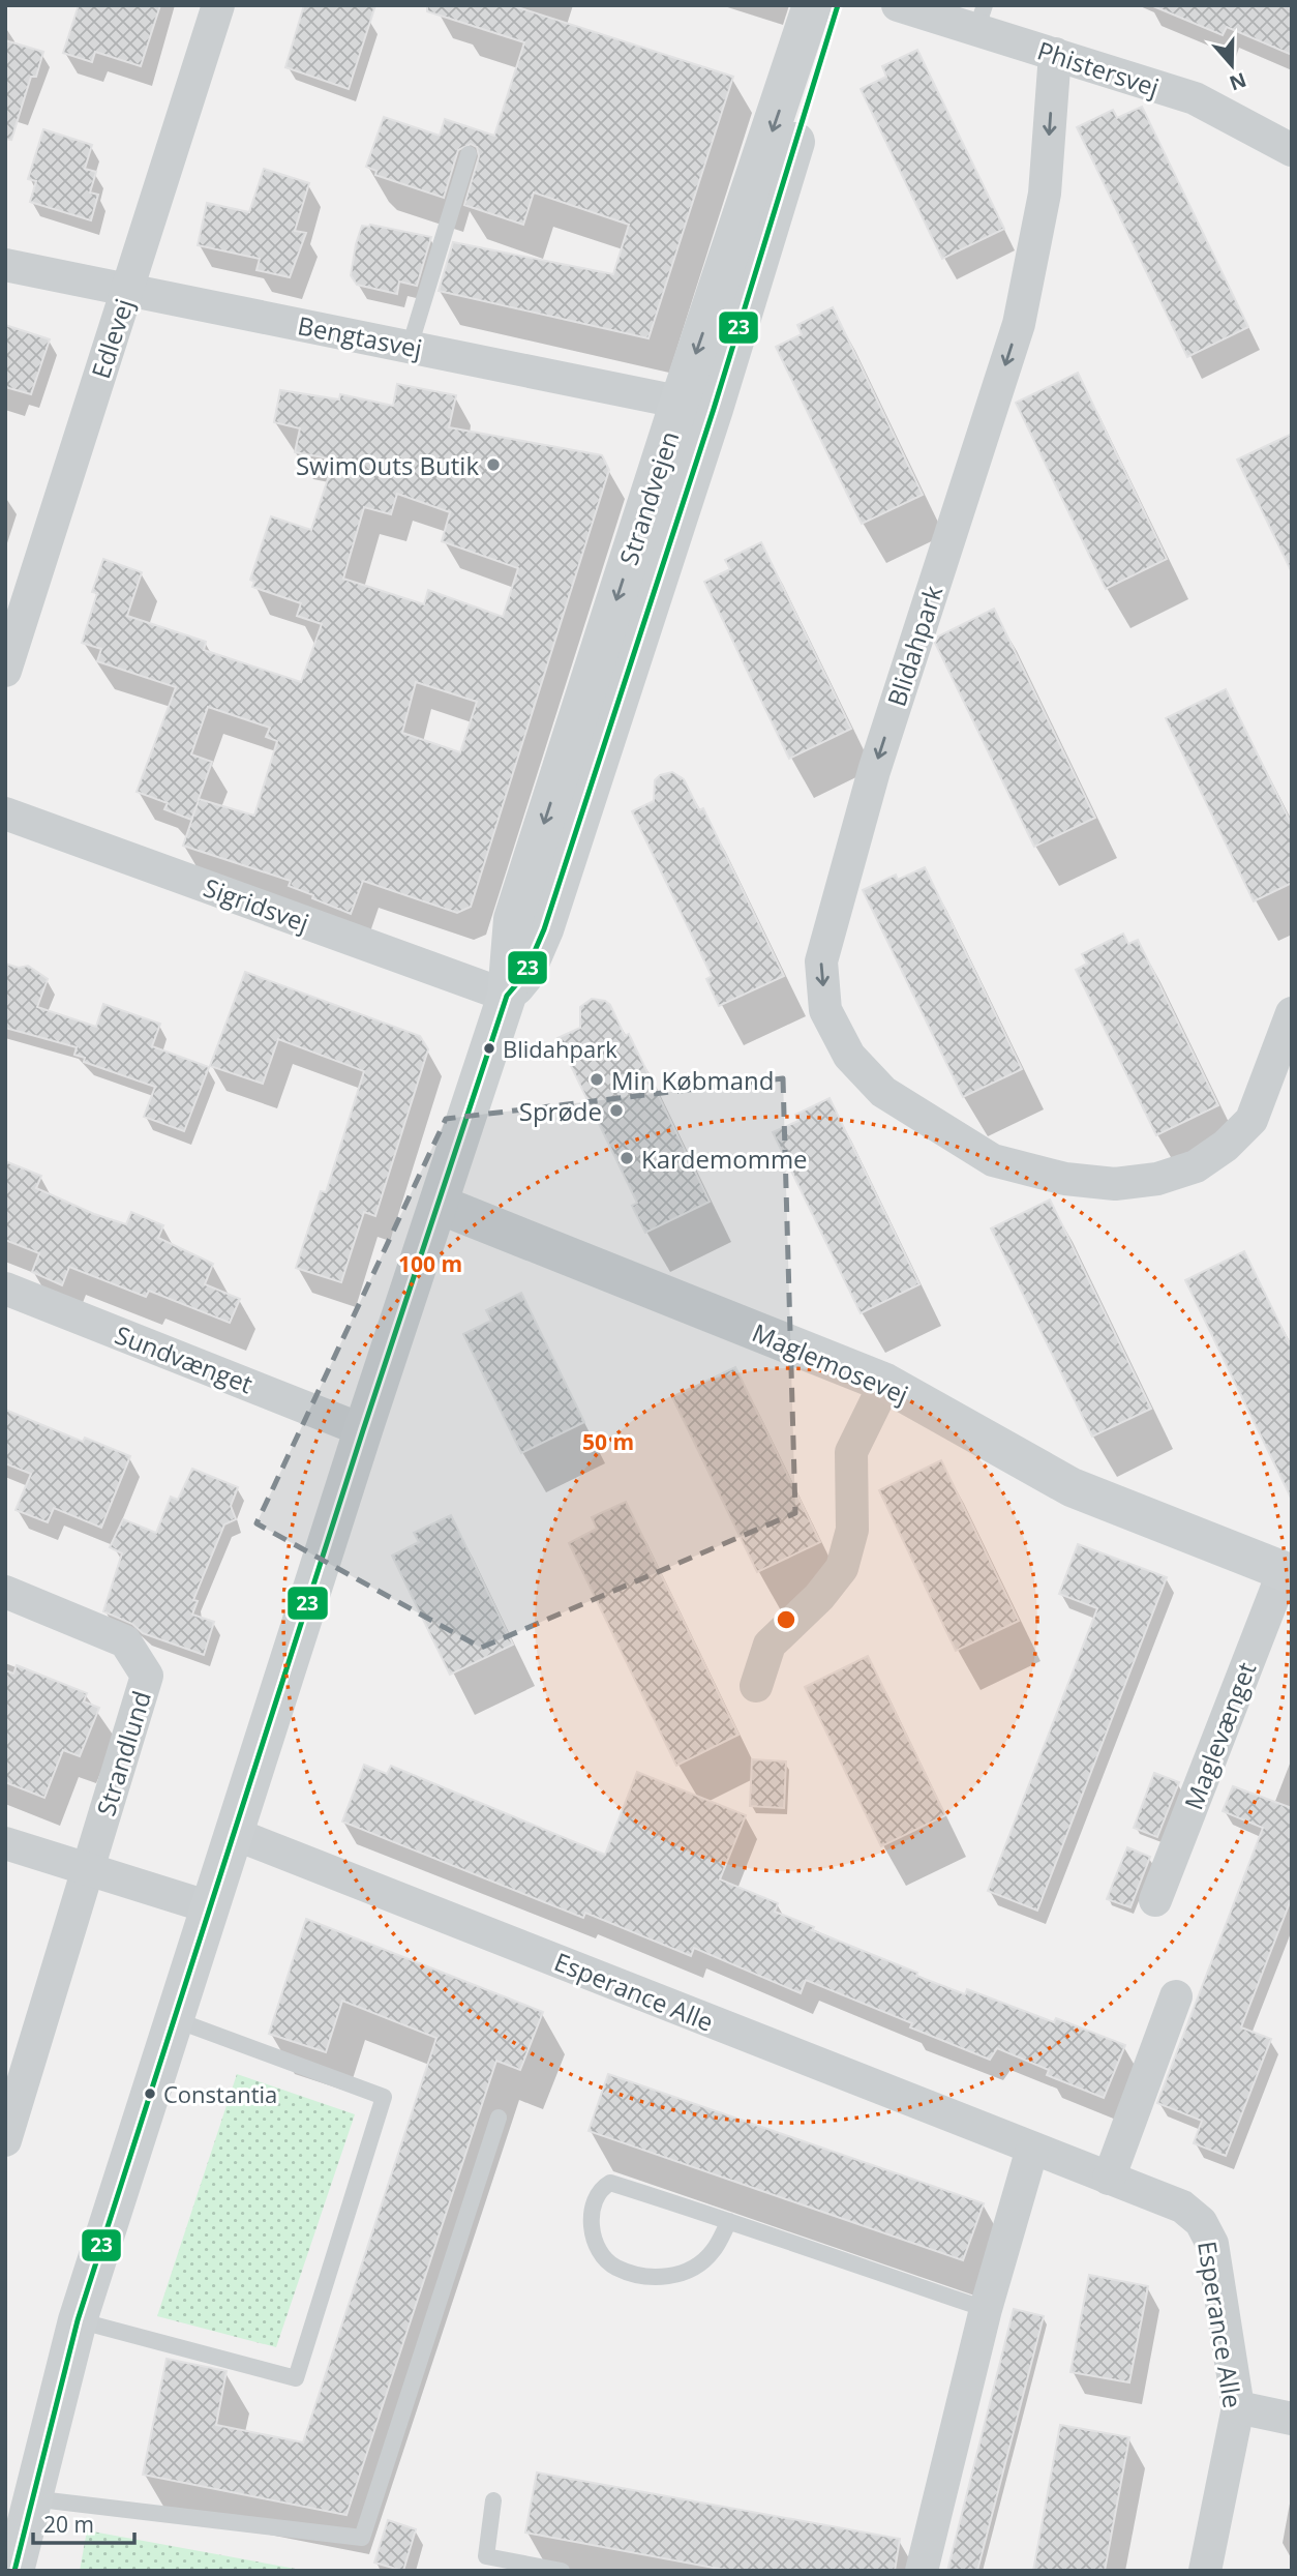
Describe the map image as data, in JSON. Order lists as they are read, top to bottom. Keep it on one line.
{"streets":{"main road":["Strandvejen","Maglemosevej"],"street":["Phistersvej","Bengtasvej","Edlevej","Blidahpark","Sigridsvej","Sundvænget","Maglevænget","Strandlund","Esperance Alle"]},"crossings":[["Phistersvej","Blidahpark"],["Bengtasvej","Edlevej"],["Bengtasvej","Strandvejen"],["Strandvejen","Sigridsvej"],["Strandvejen","Sundvænget"],["Strandvejen","Maglemosevej"],["Strandvejen","Esperance Alle"],["Maglemosevej","Maglevænget"]],"places":["SwimOuts Butik","Blidahpark","Min Købmand","Sprøde","Kardemomme","Constantia"],"lines":["transit line 23"],"scale_bar":"20 m","north":"bottom","rings":["100 m","50 m"]}
